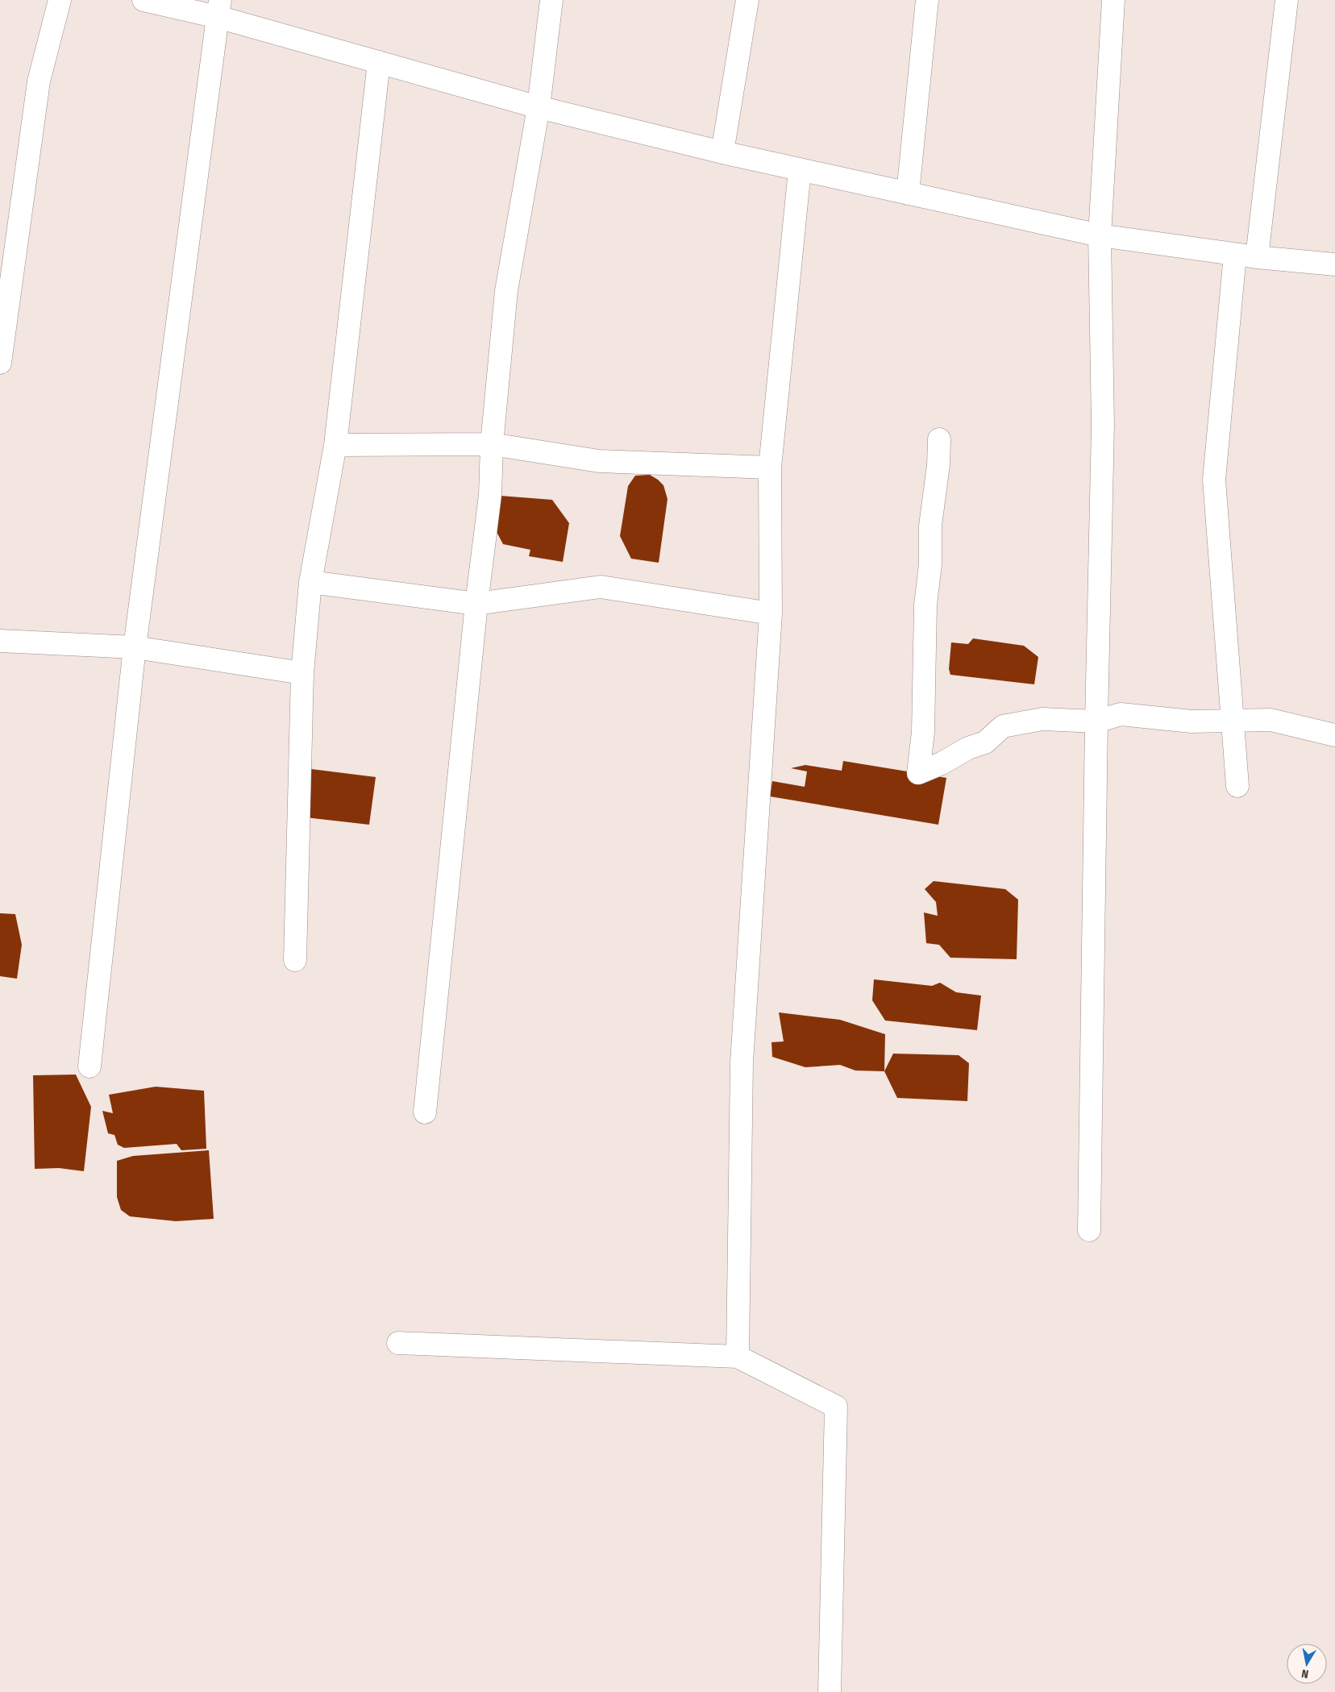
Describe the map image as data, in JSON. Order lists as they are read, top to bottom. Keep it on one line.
{"north":"bottom"}
